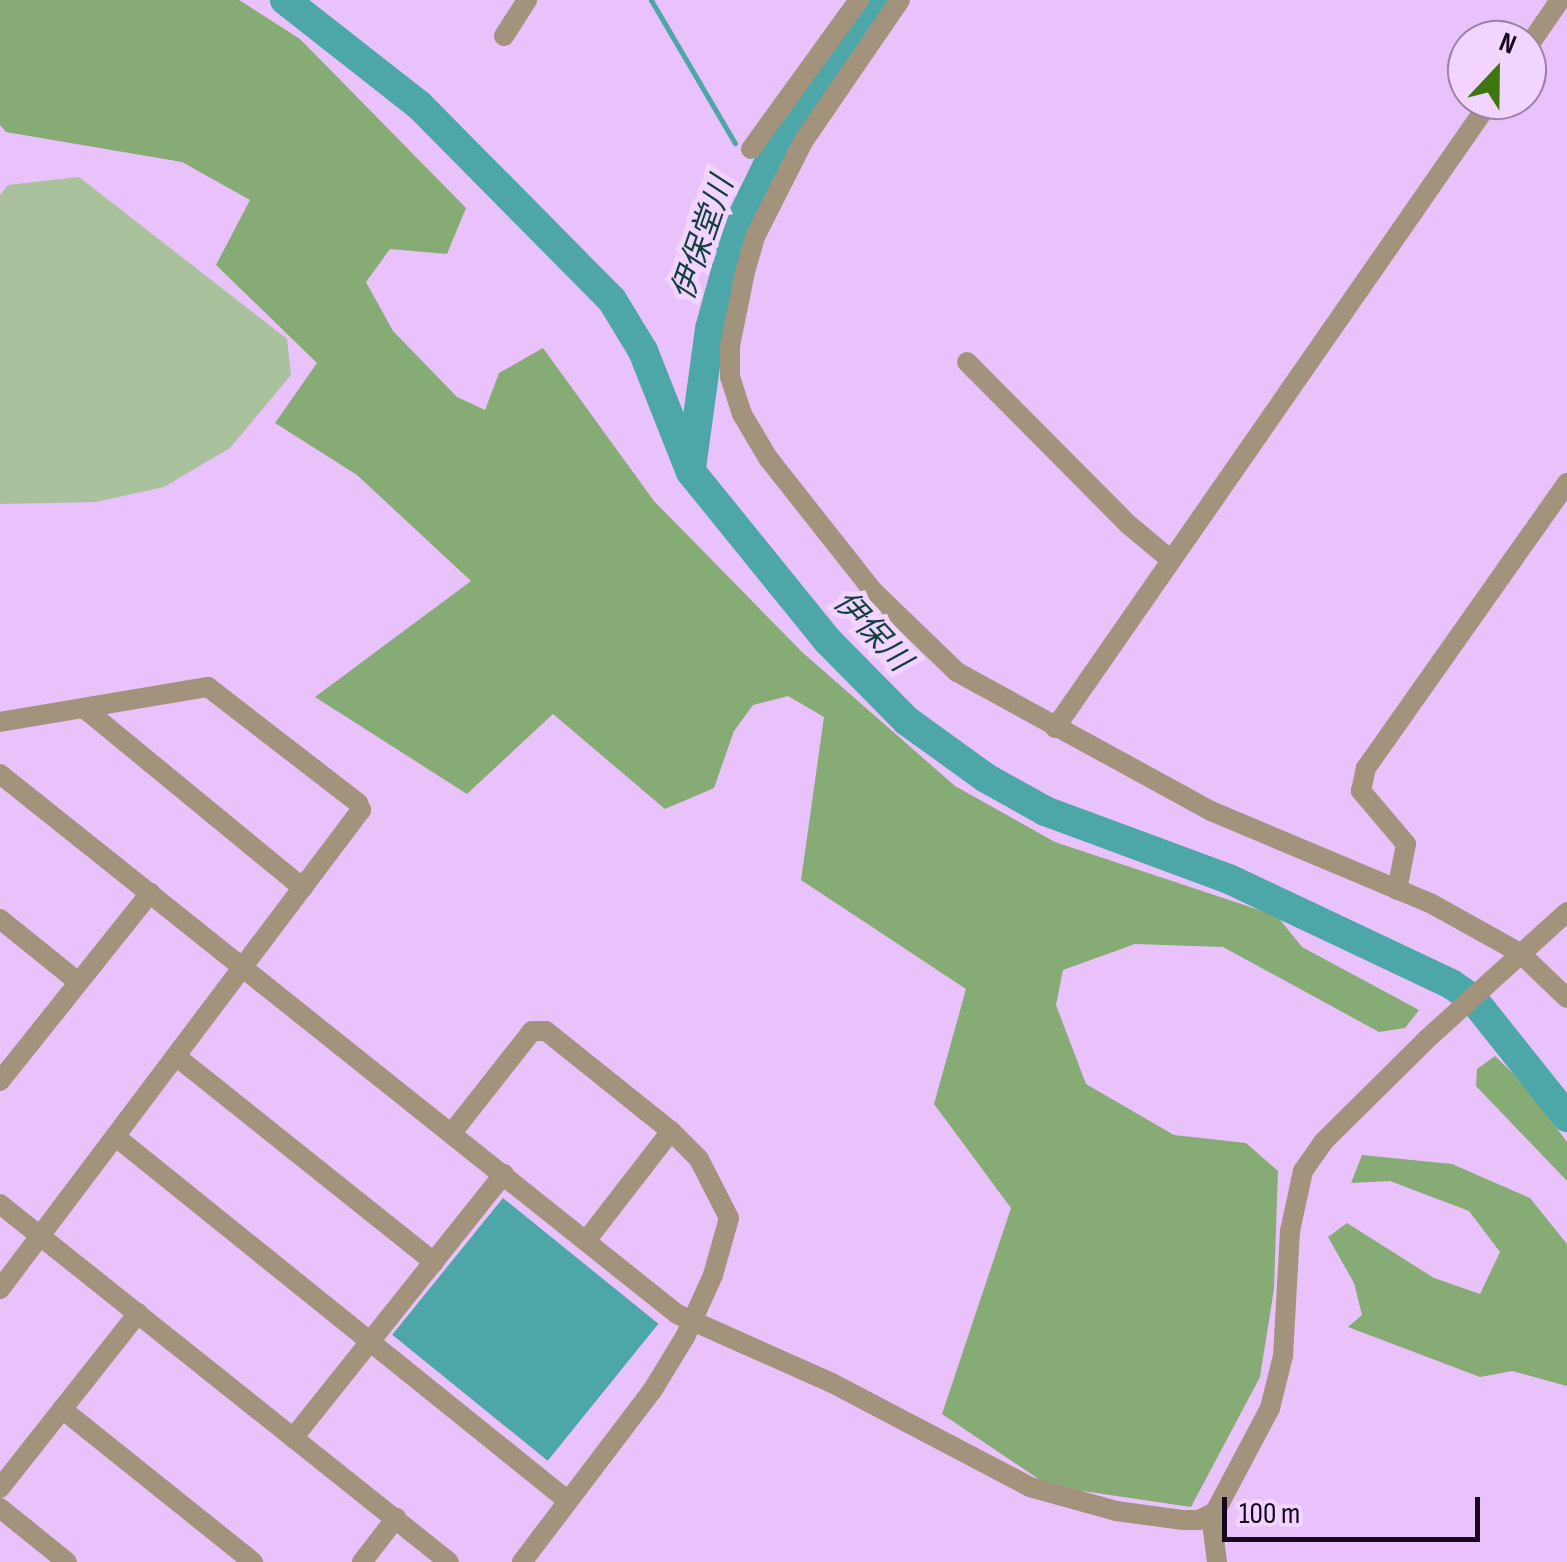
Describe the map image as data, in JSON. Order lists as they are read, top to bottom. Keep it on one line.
{"water":["伊保堂川","伊保川"],"scale_bar":"100 m","north":"top"}
